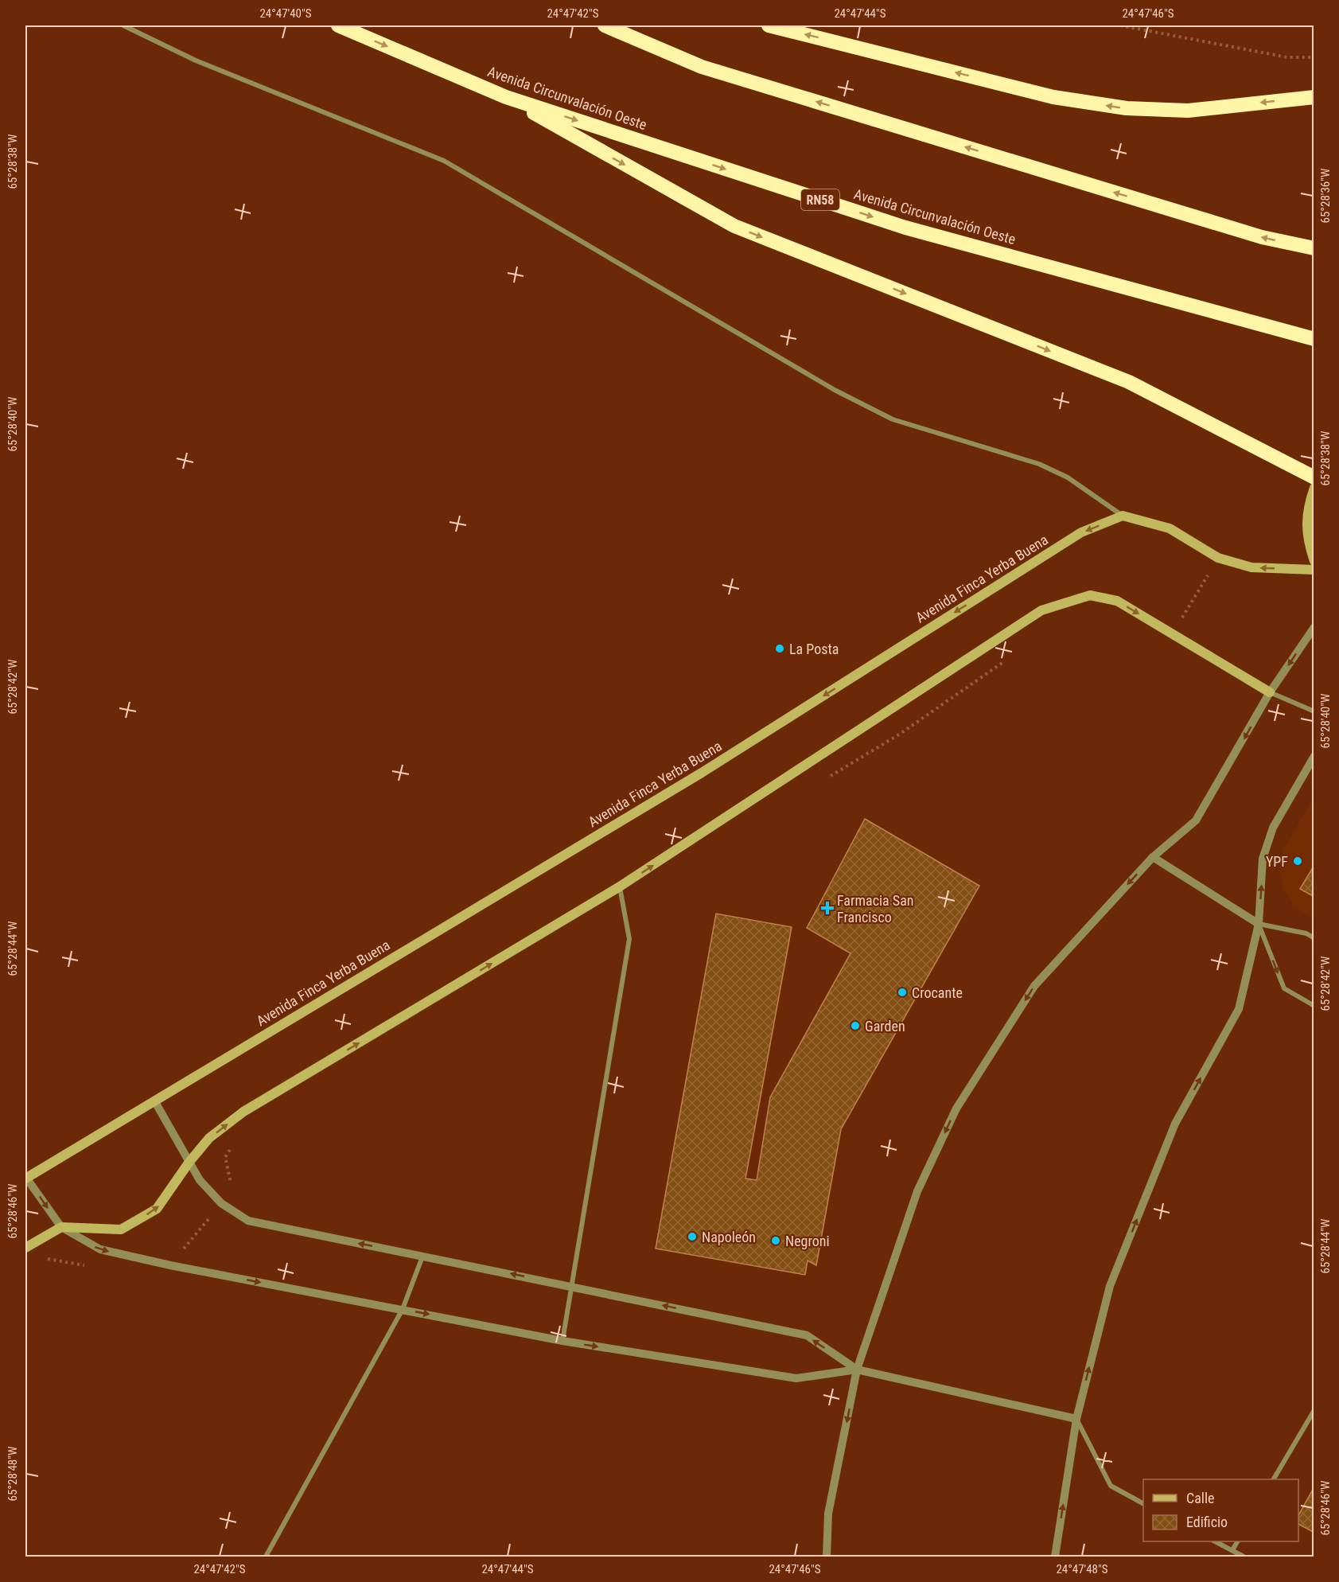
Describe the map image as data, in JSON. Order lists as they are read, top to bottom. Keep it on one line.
{"streets":{"highway":["Avenida Circunvalación Oeste","RN58"],"main road":["Avenida Finca Yerba Buena"]},"places":{"other":["La Posta","YPF","Crocante","Garden","Napoleón","Negroni"],"health":["Farmacia San Francisco"]},"legend":["Calle","Edificio"],"coordinates":["24°47'40\"S","24°47'42\"S","24°47'44\"S","24°47'46\"S","65°28'38\"W","65°28'36\"W","65°28'40\"W","65°28'42\"W","65°28'44\"W","65°28'46\"W","65°28'48\"W","24°47'48\"S"]}
